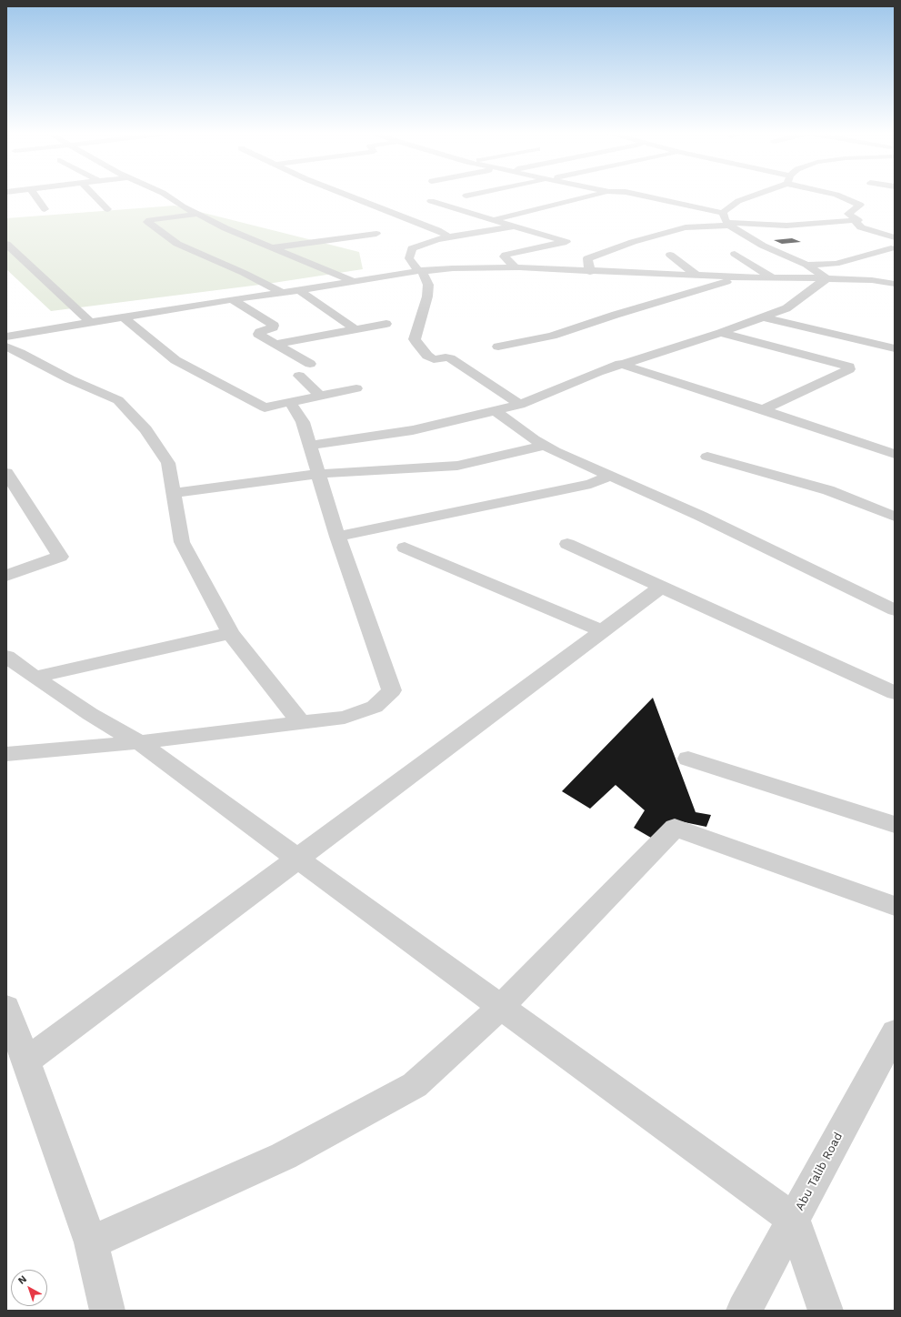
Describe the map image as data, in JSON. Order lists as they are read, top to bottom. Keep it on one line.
{"streets":{"street":["Abu Talib Road"]},"north":"top left"}
